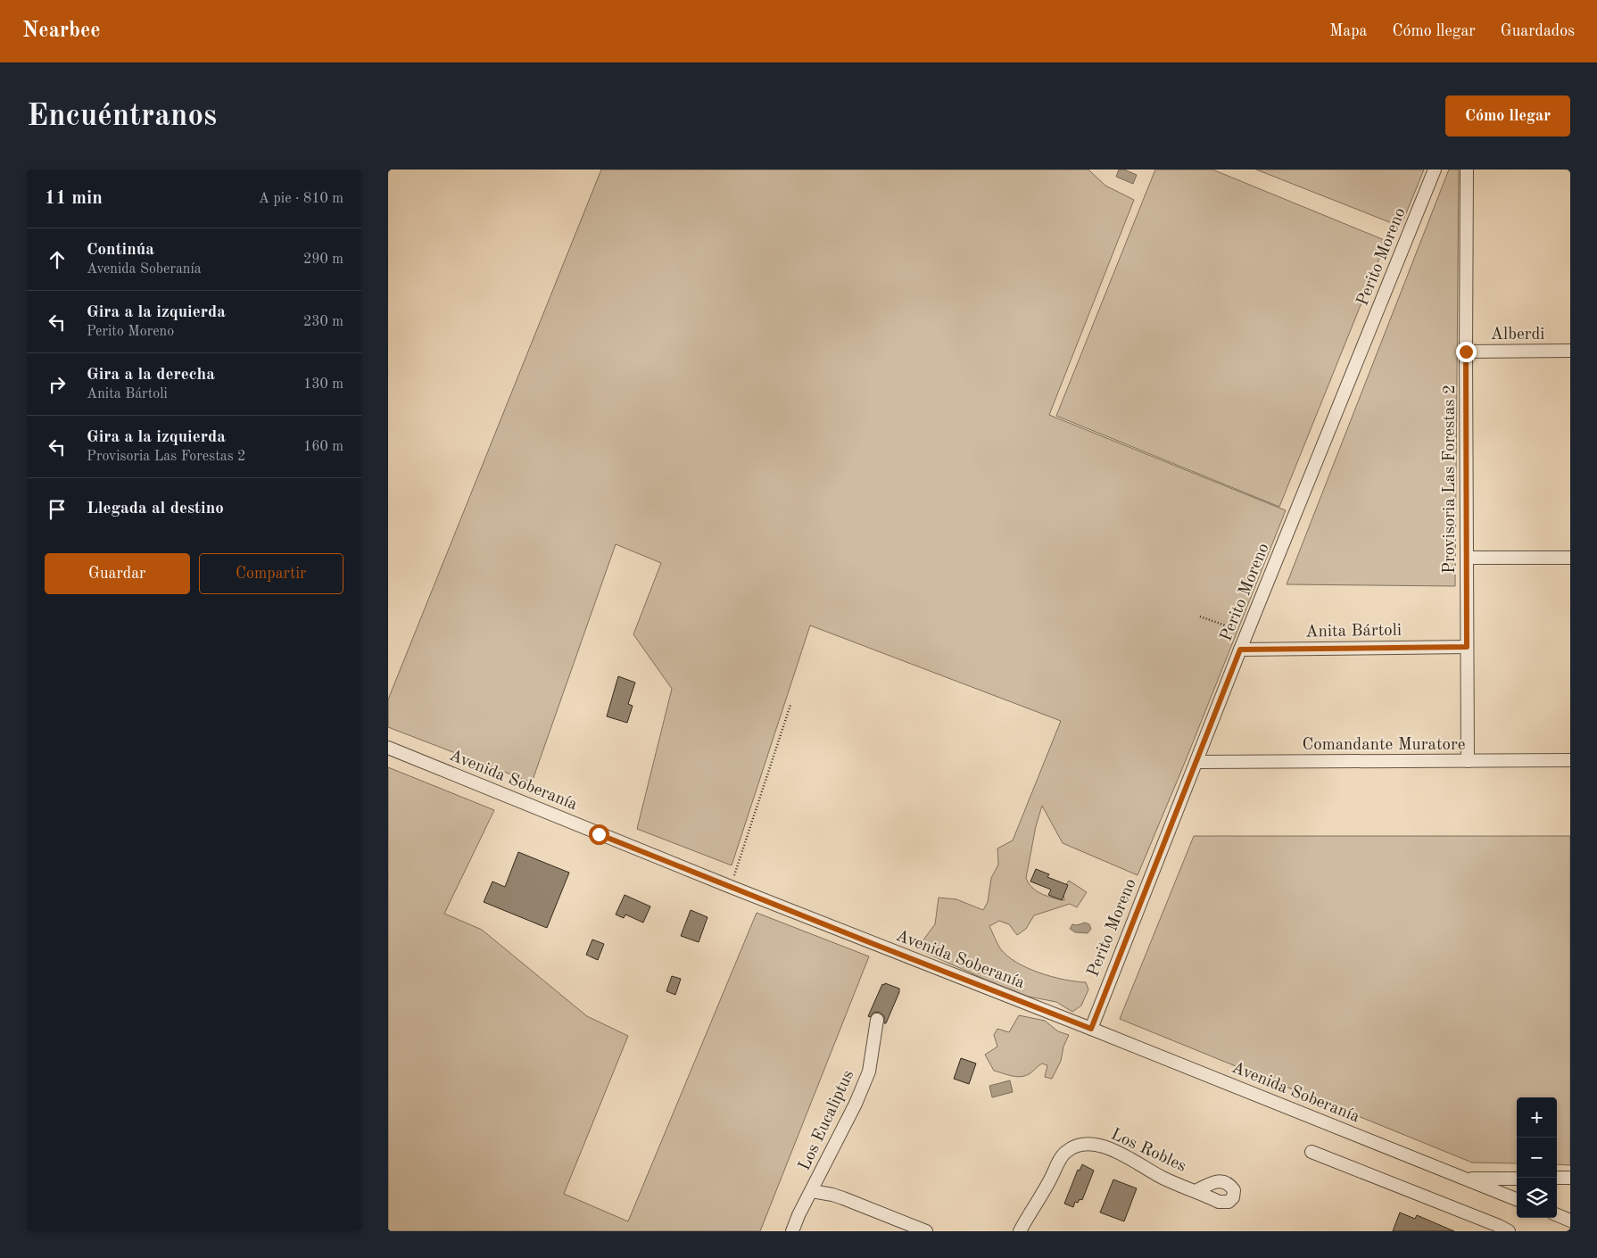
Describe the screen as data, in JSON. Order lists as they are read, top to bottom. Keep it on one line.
{"streets":{"street":["Perito Moreno","Alberdi","Provisoria Las Forestas 2","Anita Bártoli","Comandante Muratore","Avenida Soberanía","Los Eucaliptus","Los Robles"]},"crossings":[["Perito Moreno","Anita Bártoli"],["Perito Moreno","Comandante Muratore"],["Perito Moreno","Avenida Soberanía"],["Alberdi","Provisoria Las Forestas 2"],["Provisoria Las Forestas 2","Anita Bártoli"],["Provisoria Las Forestas 2","Comandante Muratore"]],"page":{"header":"Nearbee","nav":["Mapa","Cómo llegar","Guardados"],"buttons":["Cómo llegar",["Guardar","Compartir"]],"title":"Encuéntranos","heading":["11 min","A pie · 810 m"],"list":[["Continúa","Avenida Soberanía","290 m"],["Gira a la izquierda","Perito Moreno","230 m"],["Gira a la derecha","Anita Bártoli","130 m"],["Gira a la izquierda","Provisoria Las Forestas 2","160 m"],"Llegada al destino"],"map_buttons":["+","−"]}}
